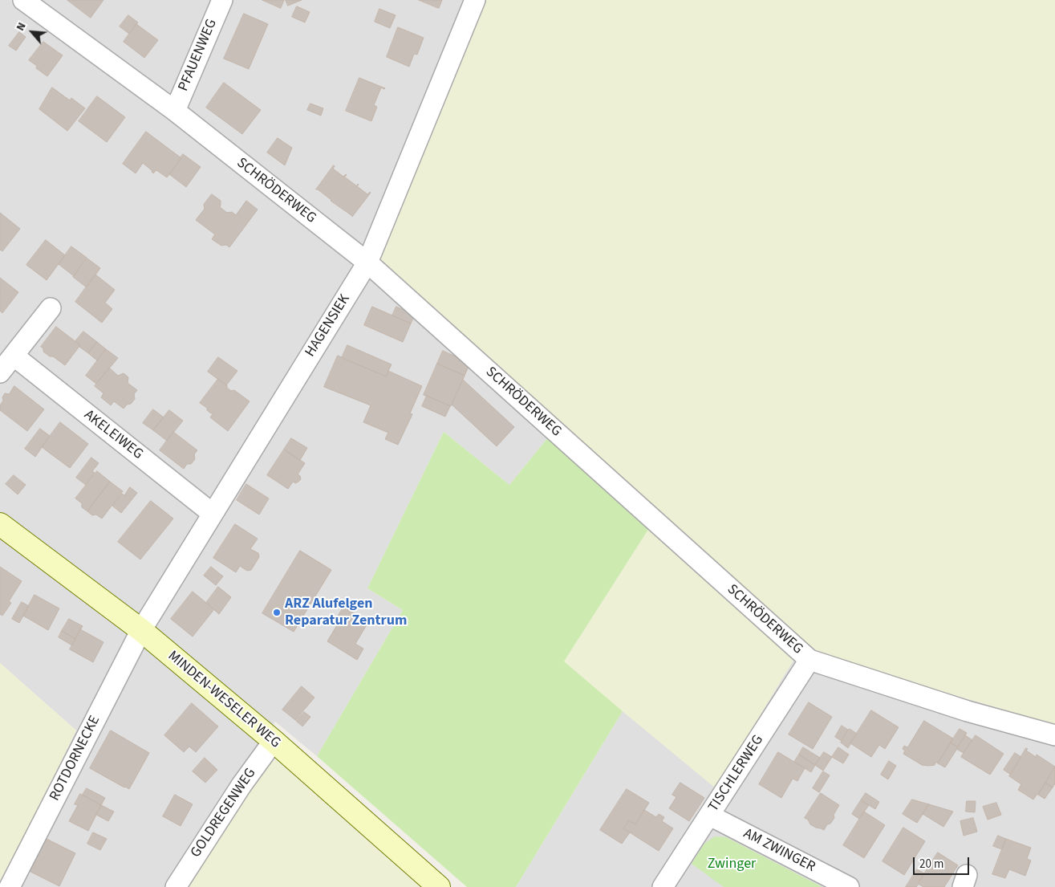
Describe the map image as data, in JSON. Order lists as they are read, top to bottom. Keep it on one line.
{"streets":{"street":["PFAUENWEG","SCHRÖDERWEG","HAGENSIEK","AKELEIWEG","MINDEN-WESELER WEG","ROTDORNECKE","TISCHLERWEG","GOLDREGENWEG","AM ZWINGER"]},"crossings":[["PFAUENWEG","SCHRÖDERWEG"],["SCHRÖDERWEG","HAGENSIEK"],["SCHRÖDERWEG","TISCHLERWEG"],["HAGENSIEK","AKELEIWEG"],["HAGENSIEK","MINDEN-WESELER WEG"],["HAGENSIEK","ROTDORNECKE"],["MINDEN-WESELER WEG","ROTDORNECKE"],["MINDEN-WESELER WEG","GOLDREGENWEG"],["TISCHLERWEG","AM ZWINGER"]],"parks":["Zwinger"],"places":["ARZ Alufelgen Reparatur Zentrum"],"scale_bar":"20 m","north":"top left"}
